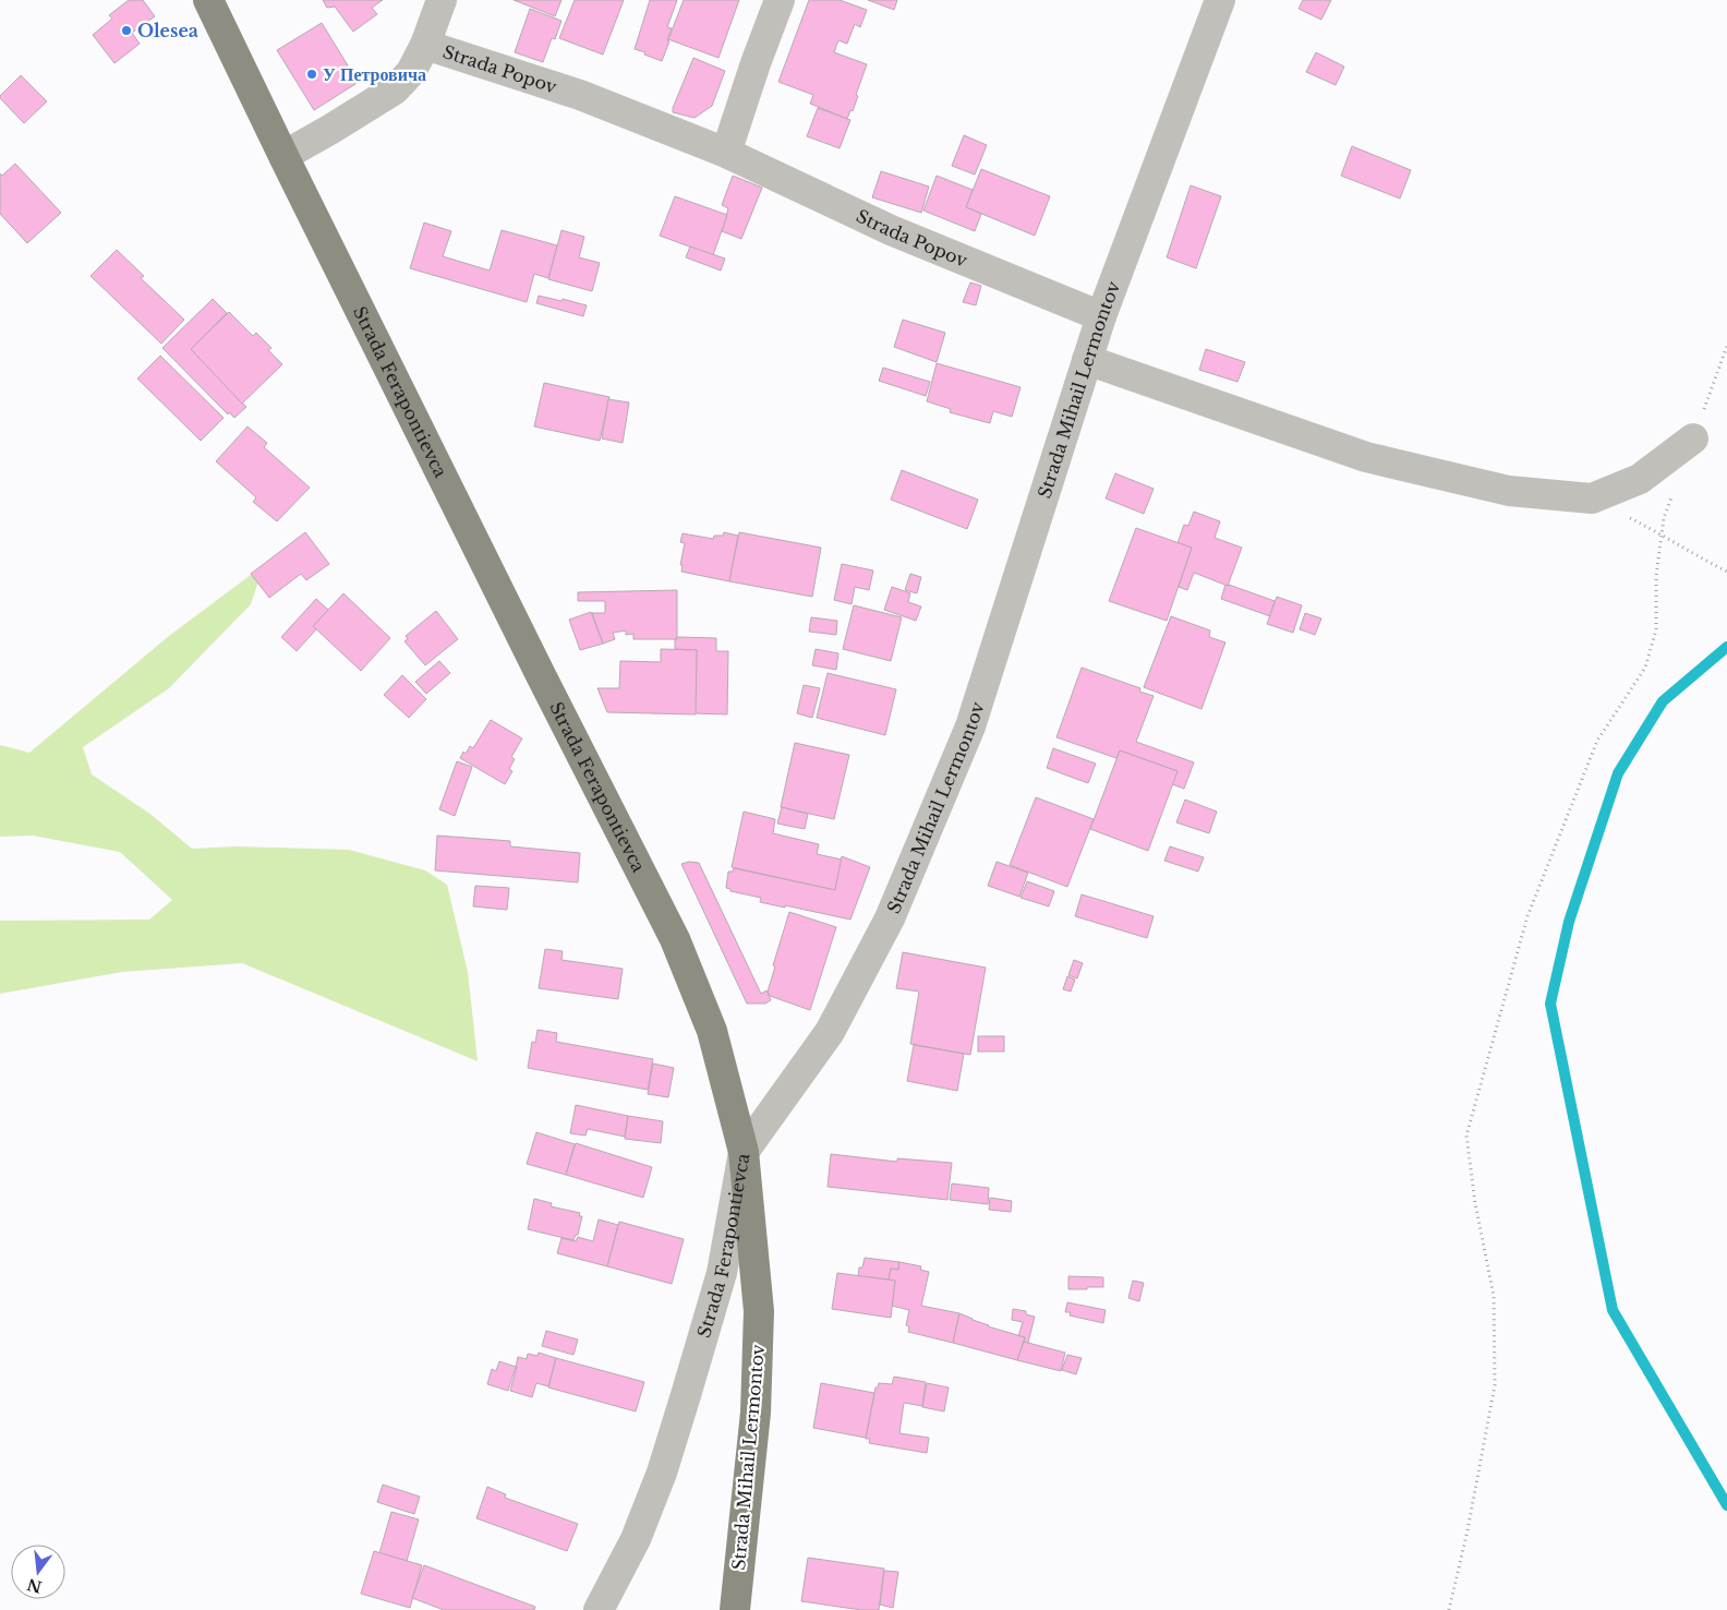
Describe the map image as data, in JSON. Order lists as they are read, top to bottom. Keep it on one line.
{"streets":{"main road":["Strada Mihail Lermontov","Strada Ferapontievca"],"street":["Strada Popov"]},"crossings":[["Strada Popov","Strada Mihail Lermontov"],["Strada Mihail Lermontov","Strada Ferapontievca"]],"places":["Olesea","У Петровича"],"north":"bottom"}
